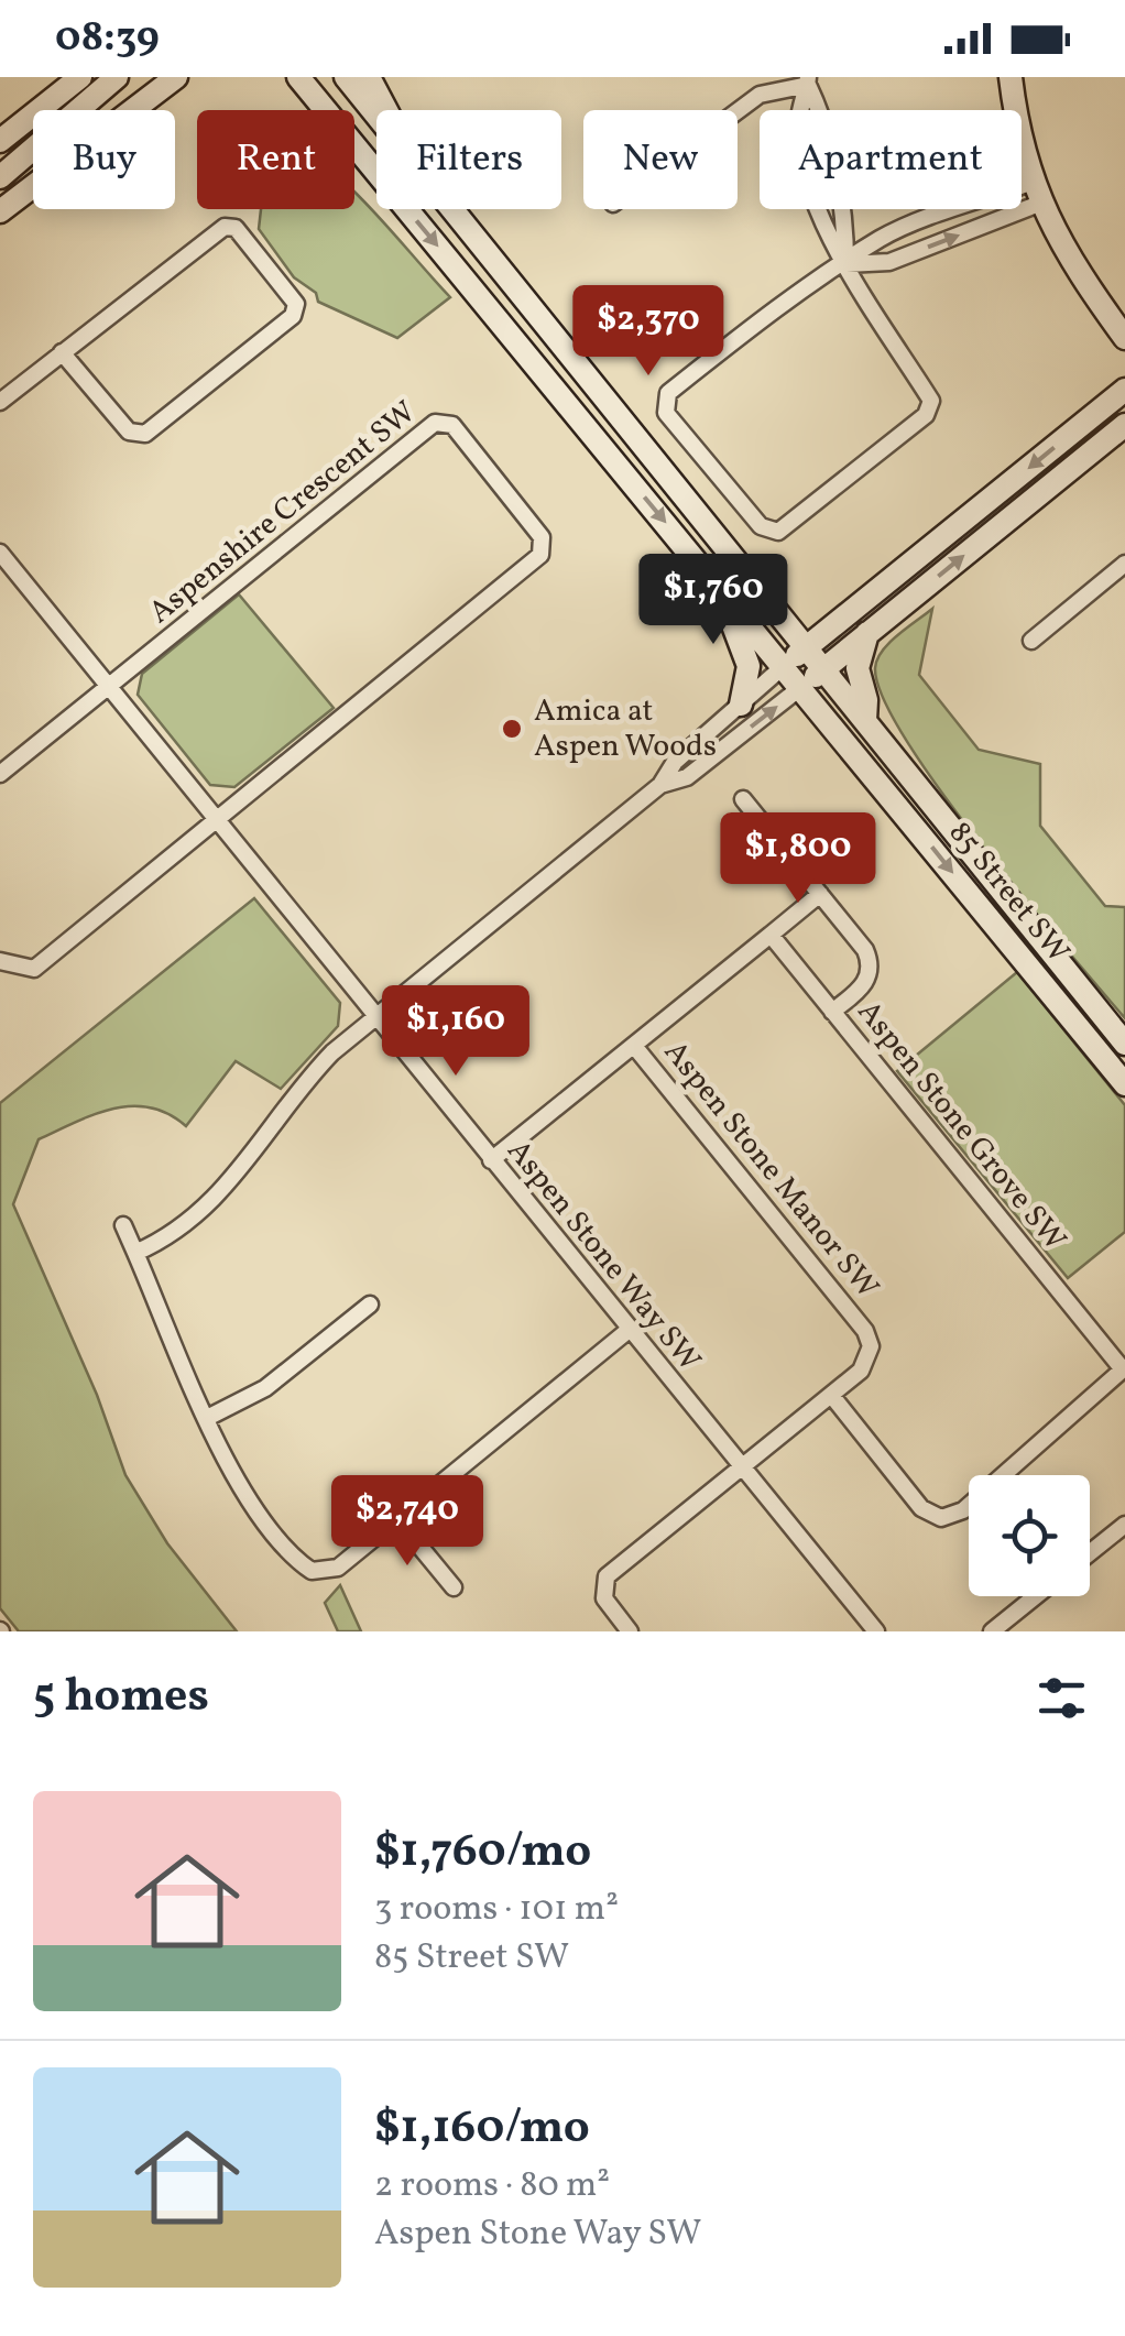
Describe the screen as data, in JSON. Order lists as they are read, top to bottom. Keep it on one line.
{"streets":{"main road":["85 Street SW"],"street":["Aspenshire Crescent SW","Aspen Stone Grove SW","Aspen Stone Manor SW","Aspen Stone Way SW"]},"crossings":[["Aspenshire Crescent SW","Aspen Stone Way SW"],["Aspen Stone Grove SW","Aspen Stone Manor SW"],["Aspen Stone Manor SW","Aspen Stone Way SW"]],"places":["Amica at Aspen Woods"],"page":{"status":"08:39","chip":["Buy","Rent","Filters","New","Apartment"],"price":["$2,370","$1,760","$1,800","$1,160","$2,740"],"heading":"5 homes","list":[{"name":"$1,760/mo","note":"3 rooms · 101 m² · 85 Street SW"},{"name":"$1,160/mo","note":"2 rooms · 80 m² · Aspen Stone Way SW"}]}}
